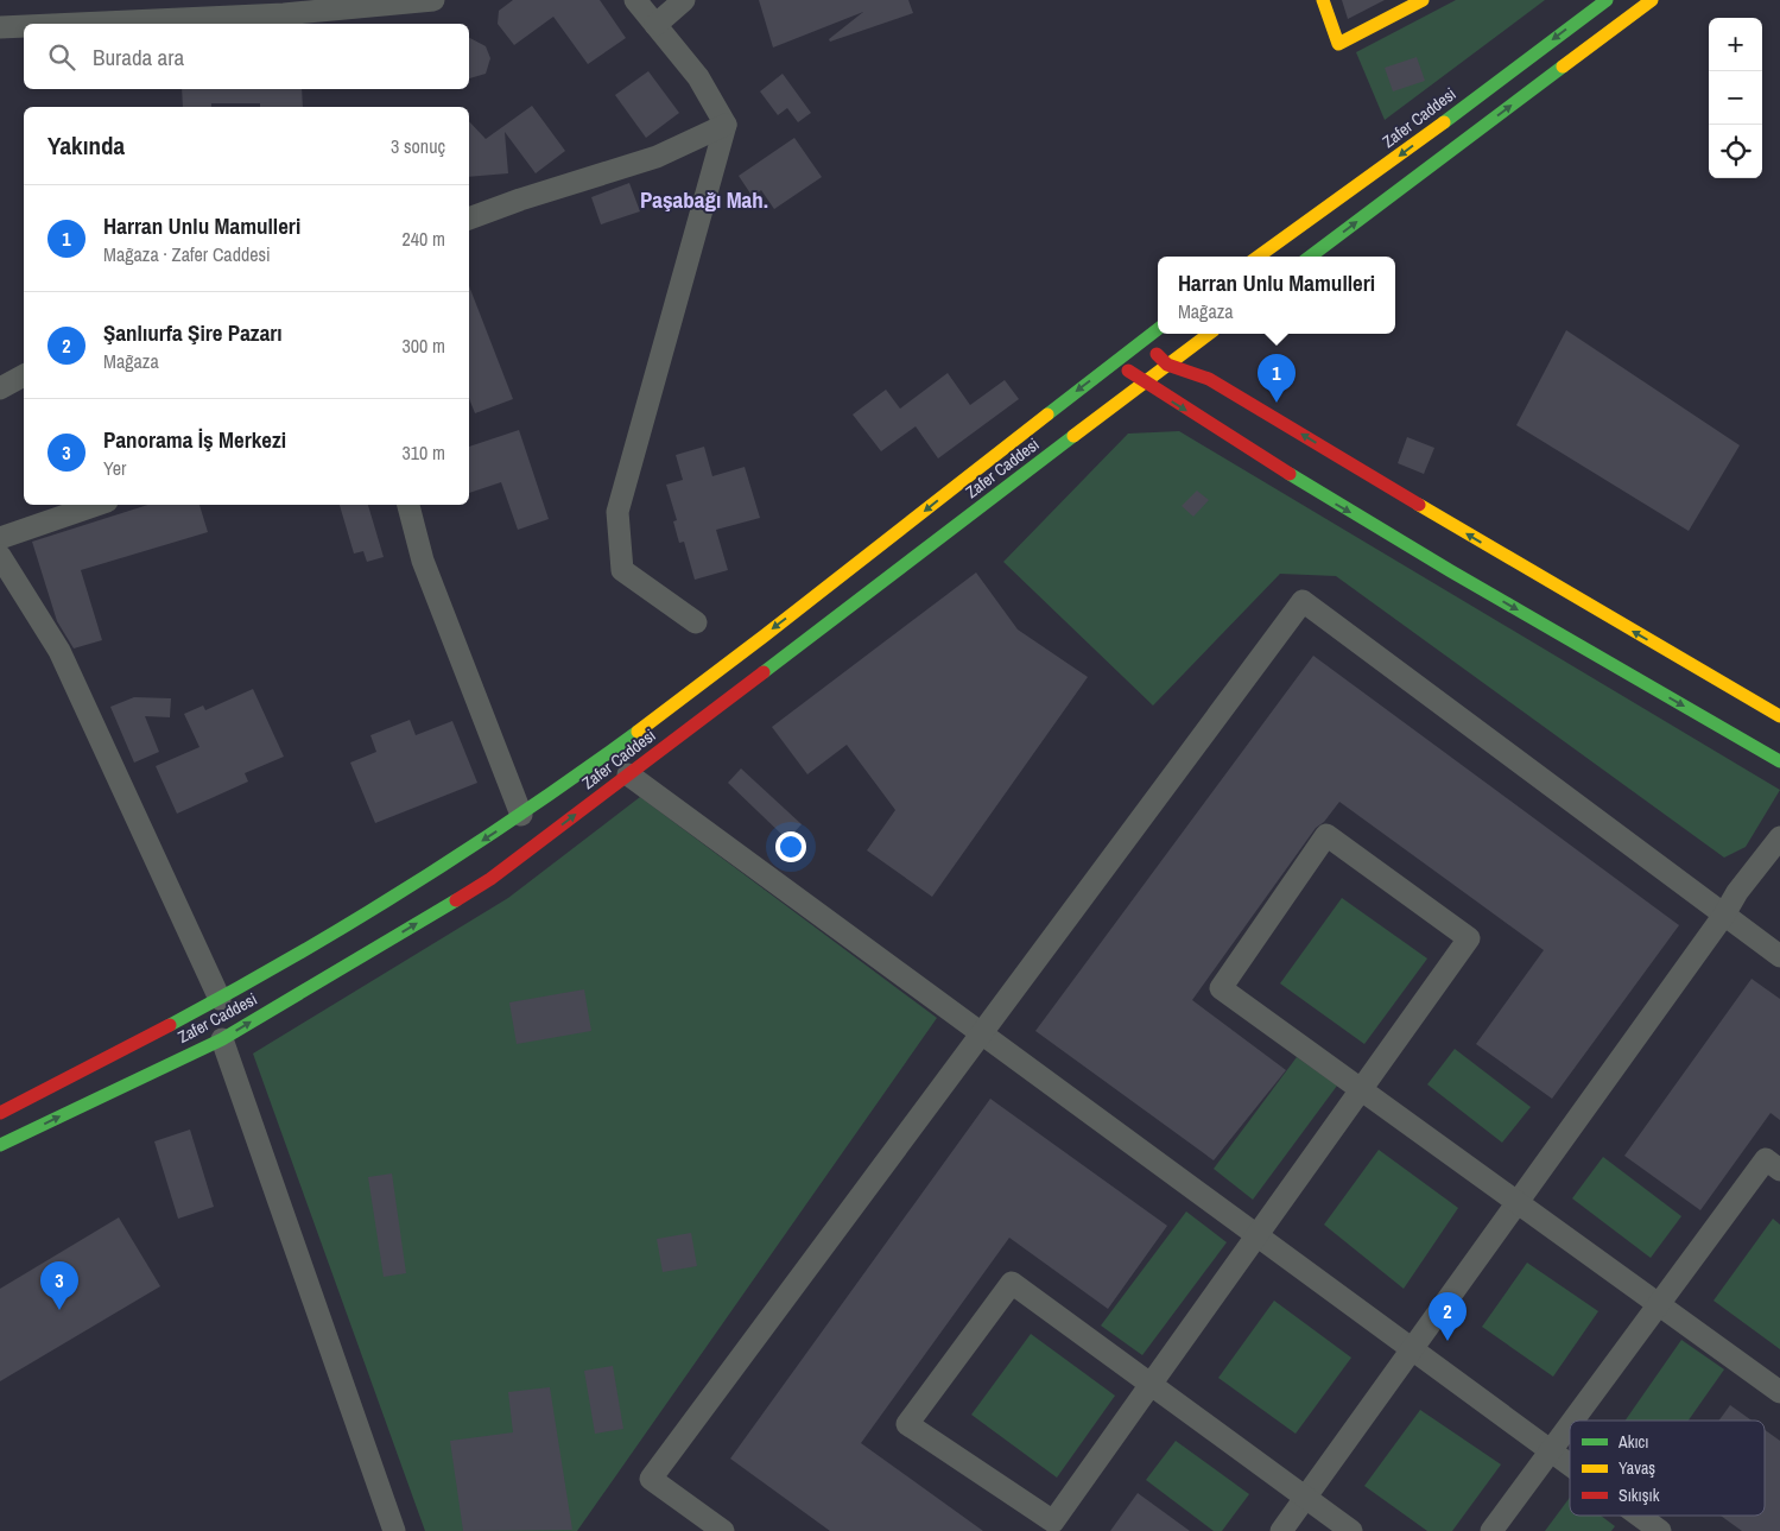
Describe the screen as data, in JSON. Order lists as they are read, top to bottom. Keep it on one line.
{"streets":{"main road":["Zafer Caddesi"]},"districts":["Paşabağı Mah."],"legend":["Akıcı","Yavaş","Sıkışık"],"page":{"map_buttons":["+","−"],"search":"Burada ara","heading":["Yakında","3 sonuç"],"list":[{"mark":"1","name":"Harran Unlu Mamulleri","note":"Mağaza · Zafer Caddesi","value":"240 m"},{"mark":"2","name":"Şanlıurfa Şire Pazarı","note":"Mağaza","value":"300 m"},{"mark":"3","name":"Panorama İş Merkezi","note":"Yer","value":"310 m"}],"popup":["Harran Unlu Mamulleri","Mağaza"],"pins":["1","3","2"]}}
